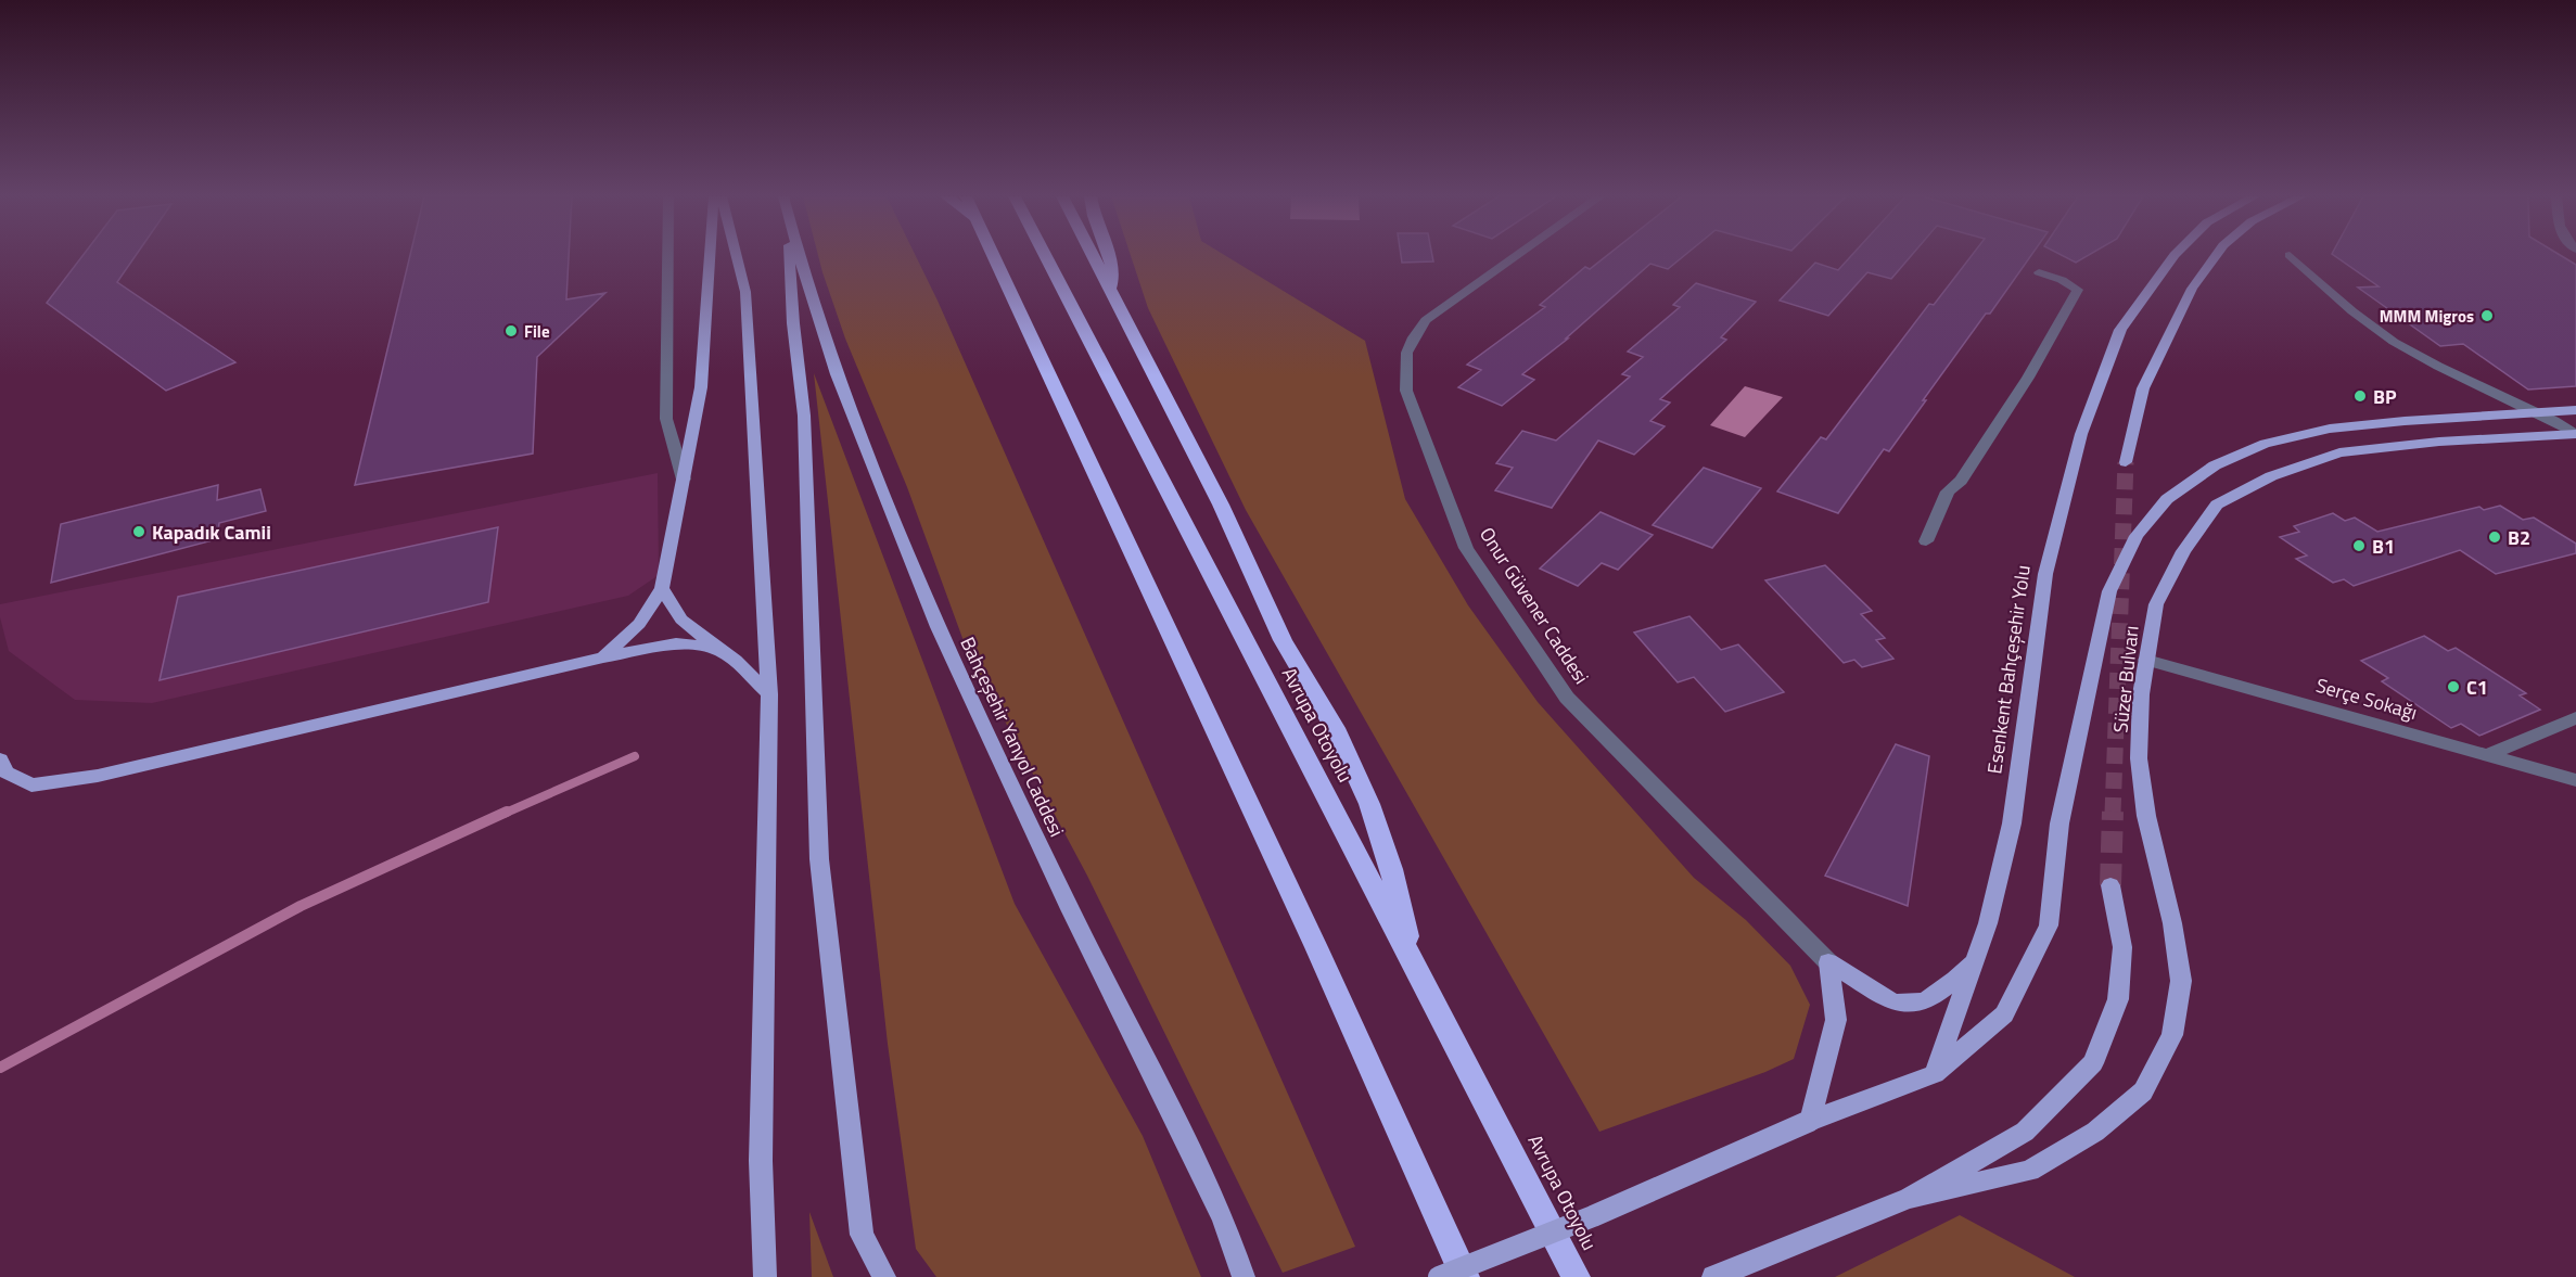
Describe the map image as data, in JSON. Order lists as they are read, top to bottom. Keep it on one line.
{"streets":{"highway":["Avrupa Otoyolu"],"main road":["Esenkent Bahçeşehir Yolu","Süzer Bulvarı","Bahçeşehir Yanyol Caddesi"],"street":["Onur Güvener Caddesi","Serçe Sokağı"]},"crossings":[["Esenkent Bahçeşehir Yolu","Süzer Bulvarı"],["Süzer Bulvarı","Serçe Sokağı"]],"places":["MMM Migros","File","BP","Kapadık Camii","B2","B1","C1"]}
